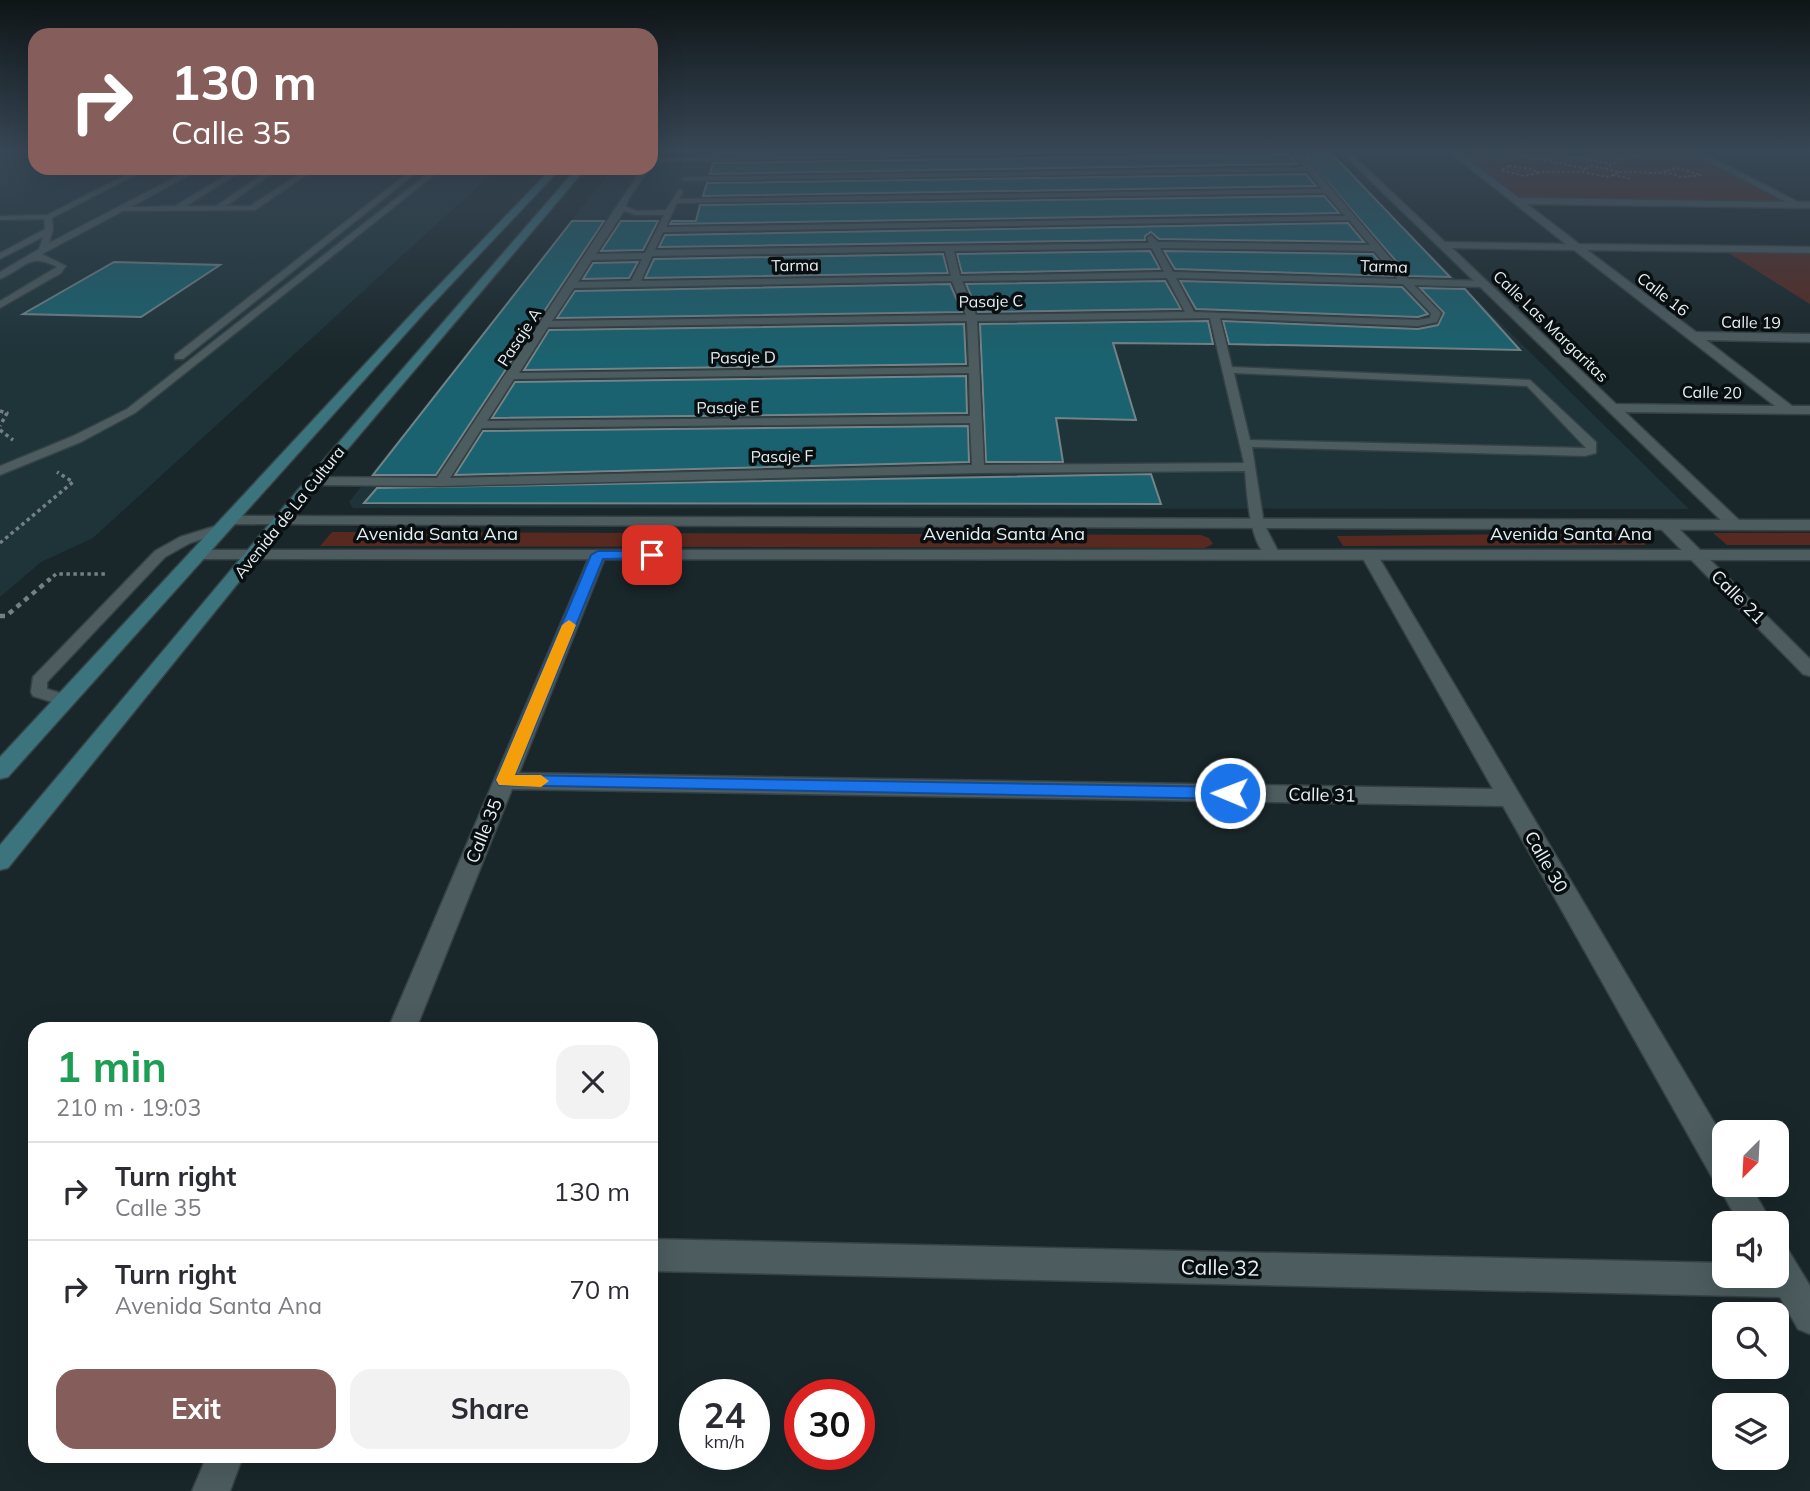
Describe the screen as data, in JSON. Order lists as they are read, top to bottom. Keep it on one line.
{"streets":{"main road":["Avenida de La Cultura"],"street":["Calle 16","Calle 19","Calle Las Margaritas","Calle 20","Avenida Santa Ana","Calle 21","Calle 31","Calle 35","Calle 30","Calle 32"],"lane":["Tarma","Pasaje C","Pasaje A","Pasaje D","Pasaje E","Pasaje F"]},"crossings":[["Tarma","Pasaje C"],["Tarma","Calle Las Margaritas"],["Tarma","Pasaje A"],["Calle 16","Calle 19"],["Calle 16","Calle 20"],["Pasaje C","Pasaje A"],["Calle Las Margaritas","Calle 20"],["Calle Las Margaritas","Avenida Santa Ana"],["Pasaje A","Pasaje D"],["Pasaje A","Pasaje E"],["Pasaje A","Pasaje F"],["Pasaje F","Avenida de La Cultura"],["Avenida de La Cultura","Avenida Santa Ana"],["Avenida Santa Ana","Calle 21"],["Avenida Santa Ana","Calle 35"],["Avenida Santa Ana","Calle 30"],["Calle 31","Calle 35"],["Calle 31","Calle 30"]],"north":"bottom left","page":{"turn":["130 m","Calle 35"],"heading":["1 min","210 m · 19:03"],"list":[{"name":"Turn right","note":"Calle 35","value":"130 m"},{"name":"Turn right","note":"Avenida Santa Ana","value":"70 m"}],"buttons":["Exit","Share"],"speed":"24 km/h","limit":"30"}}
